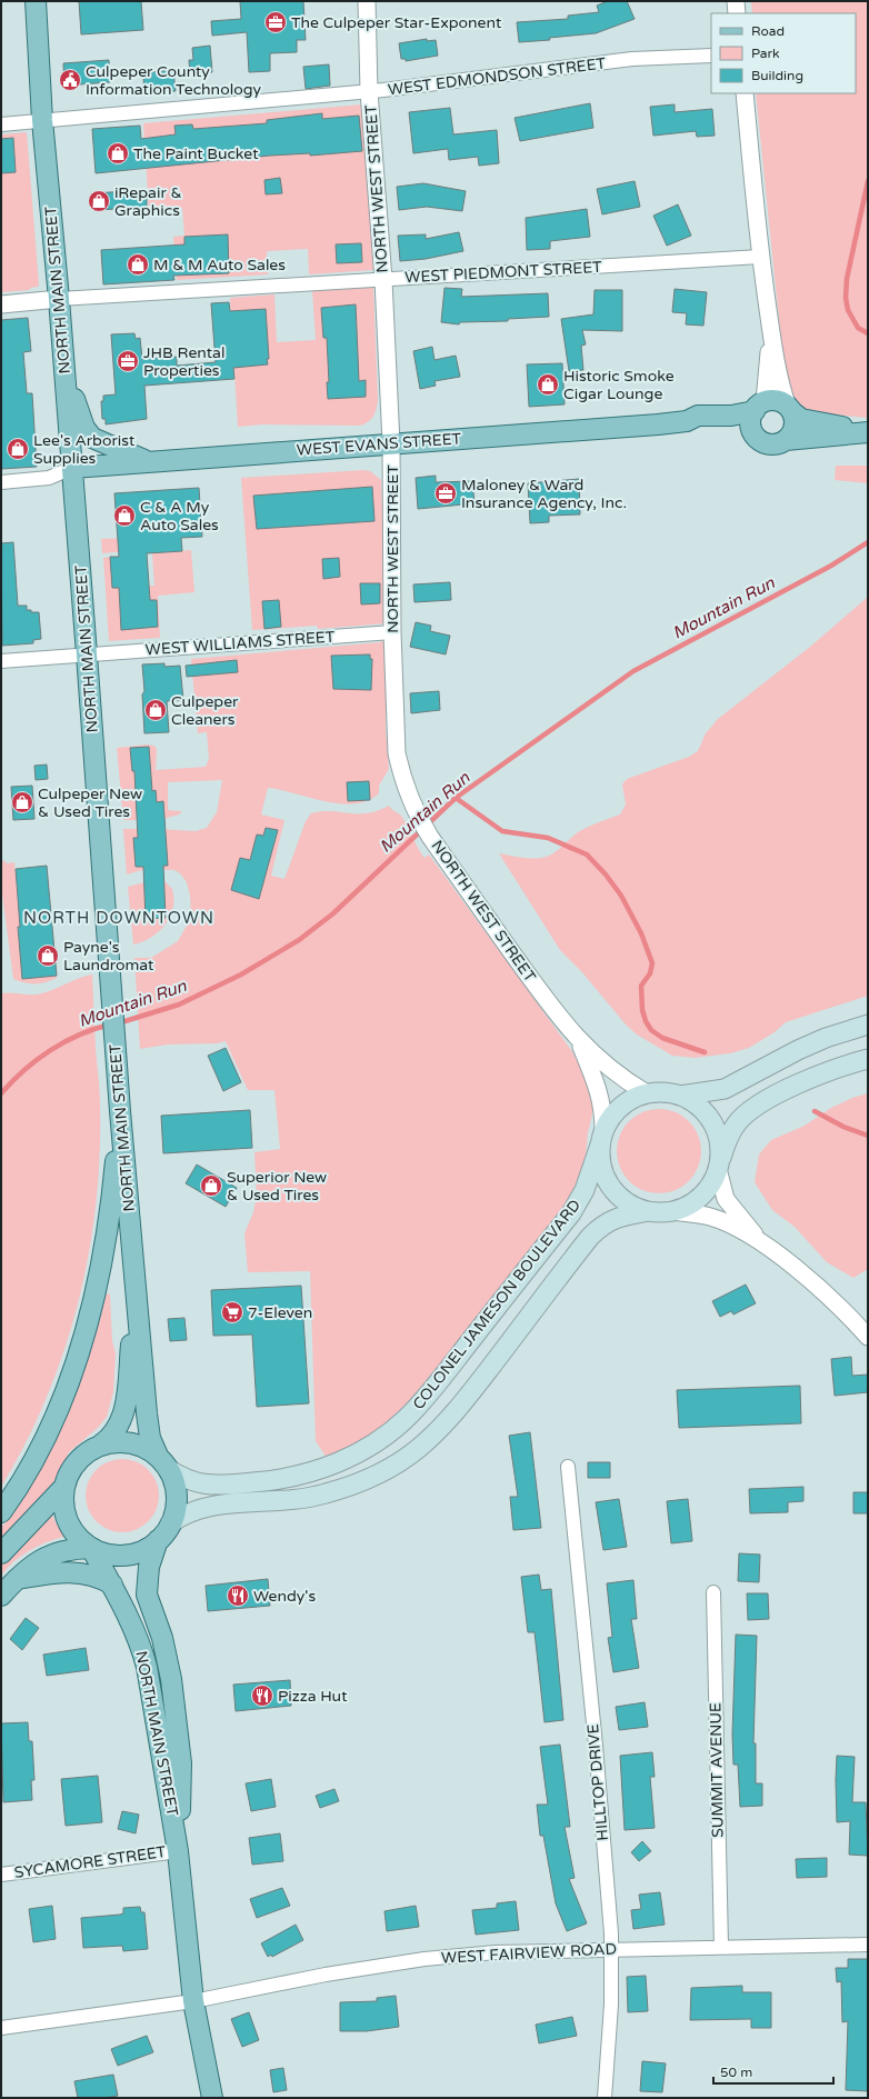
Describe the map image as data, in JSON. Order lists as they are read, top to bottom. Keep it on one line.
{"streets":{"main road":["NORTH MAIN STREET","WEST EVANS STREET","COLONEL JAMESON BOULEVARD"],"street":["WEST EDMONDSON STREET","NORTH WEST STREET","WEST PIEDMONT STREET","WEST WILLIAMS STREET","SUMMIT AVENUE","HILLTOP DRIVE","SYCAMORE STREET","WEST FAIRVIEW ROAD"]},"crossings":[["WEST EDMONDSON STREET","NORTH WEST STREET"],["WEST EDMONDSON STREET","NORTH MAIN STREET"],["NORTH WEST STREET","WEST PIEDMONT STREET"],["NORTH WEST STREET","WEST EVANS STREET"],["NORTH WEST STREET","WEST WILLIAMS STREET"],["NORTH WEST STREET","COLONEL JAMESON BOULEVARD"],["WEST PIEDMONT STREET","NORTH MAIN STREET"],["NORTH MAIN STREET","WEST EVANS STREET"],["NORTH MAIN STREET","WEST WILLIAMS STREET"],["NORTH MAIN STREET","COLONEL JAMESON BOULEVARD"],["NORTH MAIN STREET","SYCAMORE STREET"],["NORTH MAIN STREET","WEST FAIRVIEW ROAD"],["SUMMIT AVENUE","WEST FAIRVIEW ROAD"],["HILLTOP DRIVE","WEST FAIRVIEW ROAD"]],"districts":["NORTH DOWNTOWN"],"water":["Mountain Run"],"places":{"office":["The Culpeper Star-Exponent","JHB Rental Properties","Maloney & Ward Insurance Agency, Inc."],"public building":["Culpeper County Information Technology"],"shop":["The Paint Bucket","iRepair & Graphics","M & M Auto Sales","Historic Smoke Cigar Lounge","Lee's Arborist Supplies","C & A My Auto Sales","Culpeper Cleaners","Culpeper New & Used Tires","Payne's Laundromat","Superior New & Used Tires"],"supermarket":["7-Eleven"],"restaurant":["Wendy's","Pizza Hut"]},"legend":["Road","Park","Building"],"scale_bar":"50 m"}
